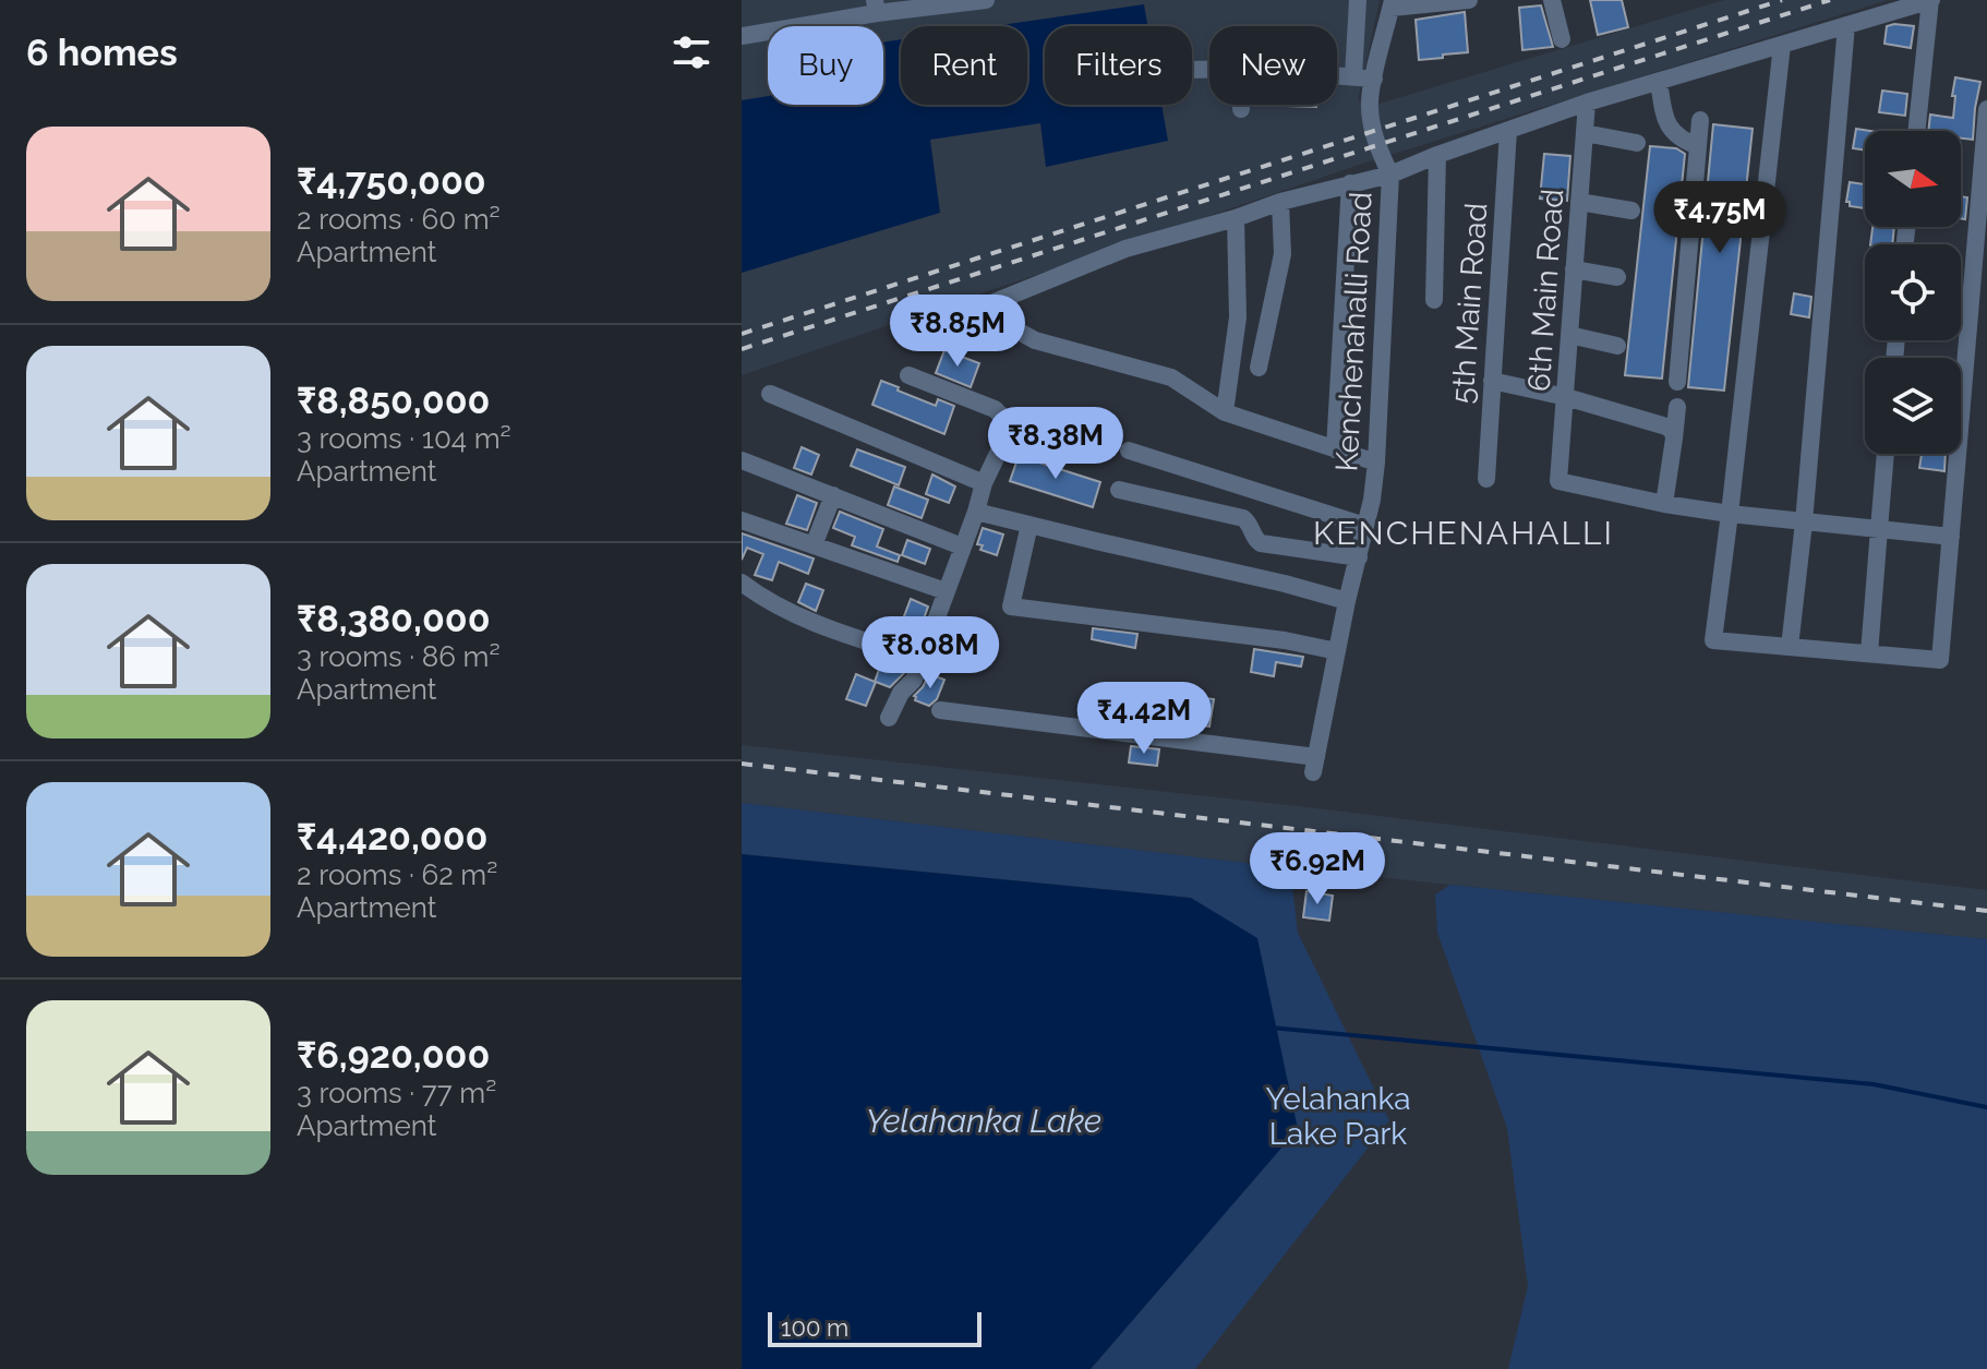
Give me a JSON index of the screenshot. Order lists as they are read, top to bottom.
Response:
{
  "streets": {
    "street": ["6th Main Road", "5th Main Road", "Kenchenahalli Road"]
  },
  "districts": ["KENCHENAHALLI"],
  "water": ["Yelahanka Lake"],
  "parks": ["Yelahanka Lake Park"],
  "scale_bar": "100 m",
  "north": "right",
  "page": {
    "heading": "6 homes",
    "chip": [
      "Buy",
      "Rent",
      "Filters",
      "New"
    ],
    "list": [
      {
        "name": "₹4,750,000",
        "note": "2 rooms · 60 m² · Apartment"
      },
      {
        "name": "₹8,850,000",
        "note": "3 rooms · 104 m² · Apartment"
      },
      {
        "name": "₹8,380,000",
        "note": "3 rooms · 86 m² · Apartment"
      },
      {
        "name": "₹4,420,000",
        "note": "2 rooms · 62 m² · Apartment"
      },
      {
        "name": "₹6,920,000",
        "note": "3 rooms · 77 m² · Apartment"
      }
    ],
    "price": [
      "₹4.75M",
      "₹8.85M",
      "₹8.38M",
      "₹8.08M",
      "₹4.42M",
      "₹6.92M"
    ],
    "scale": "100 m"
  }
}
